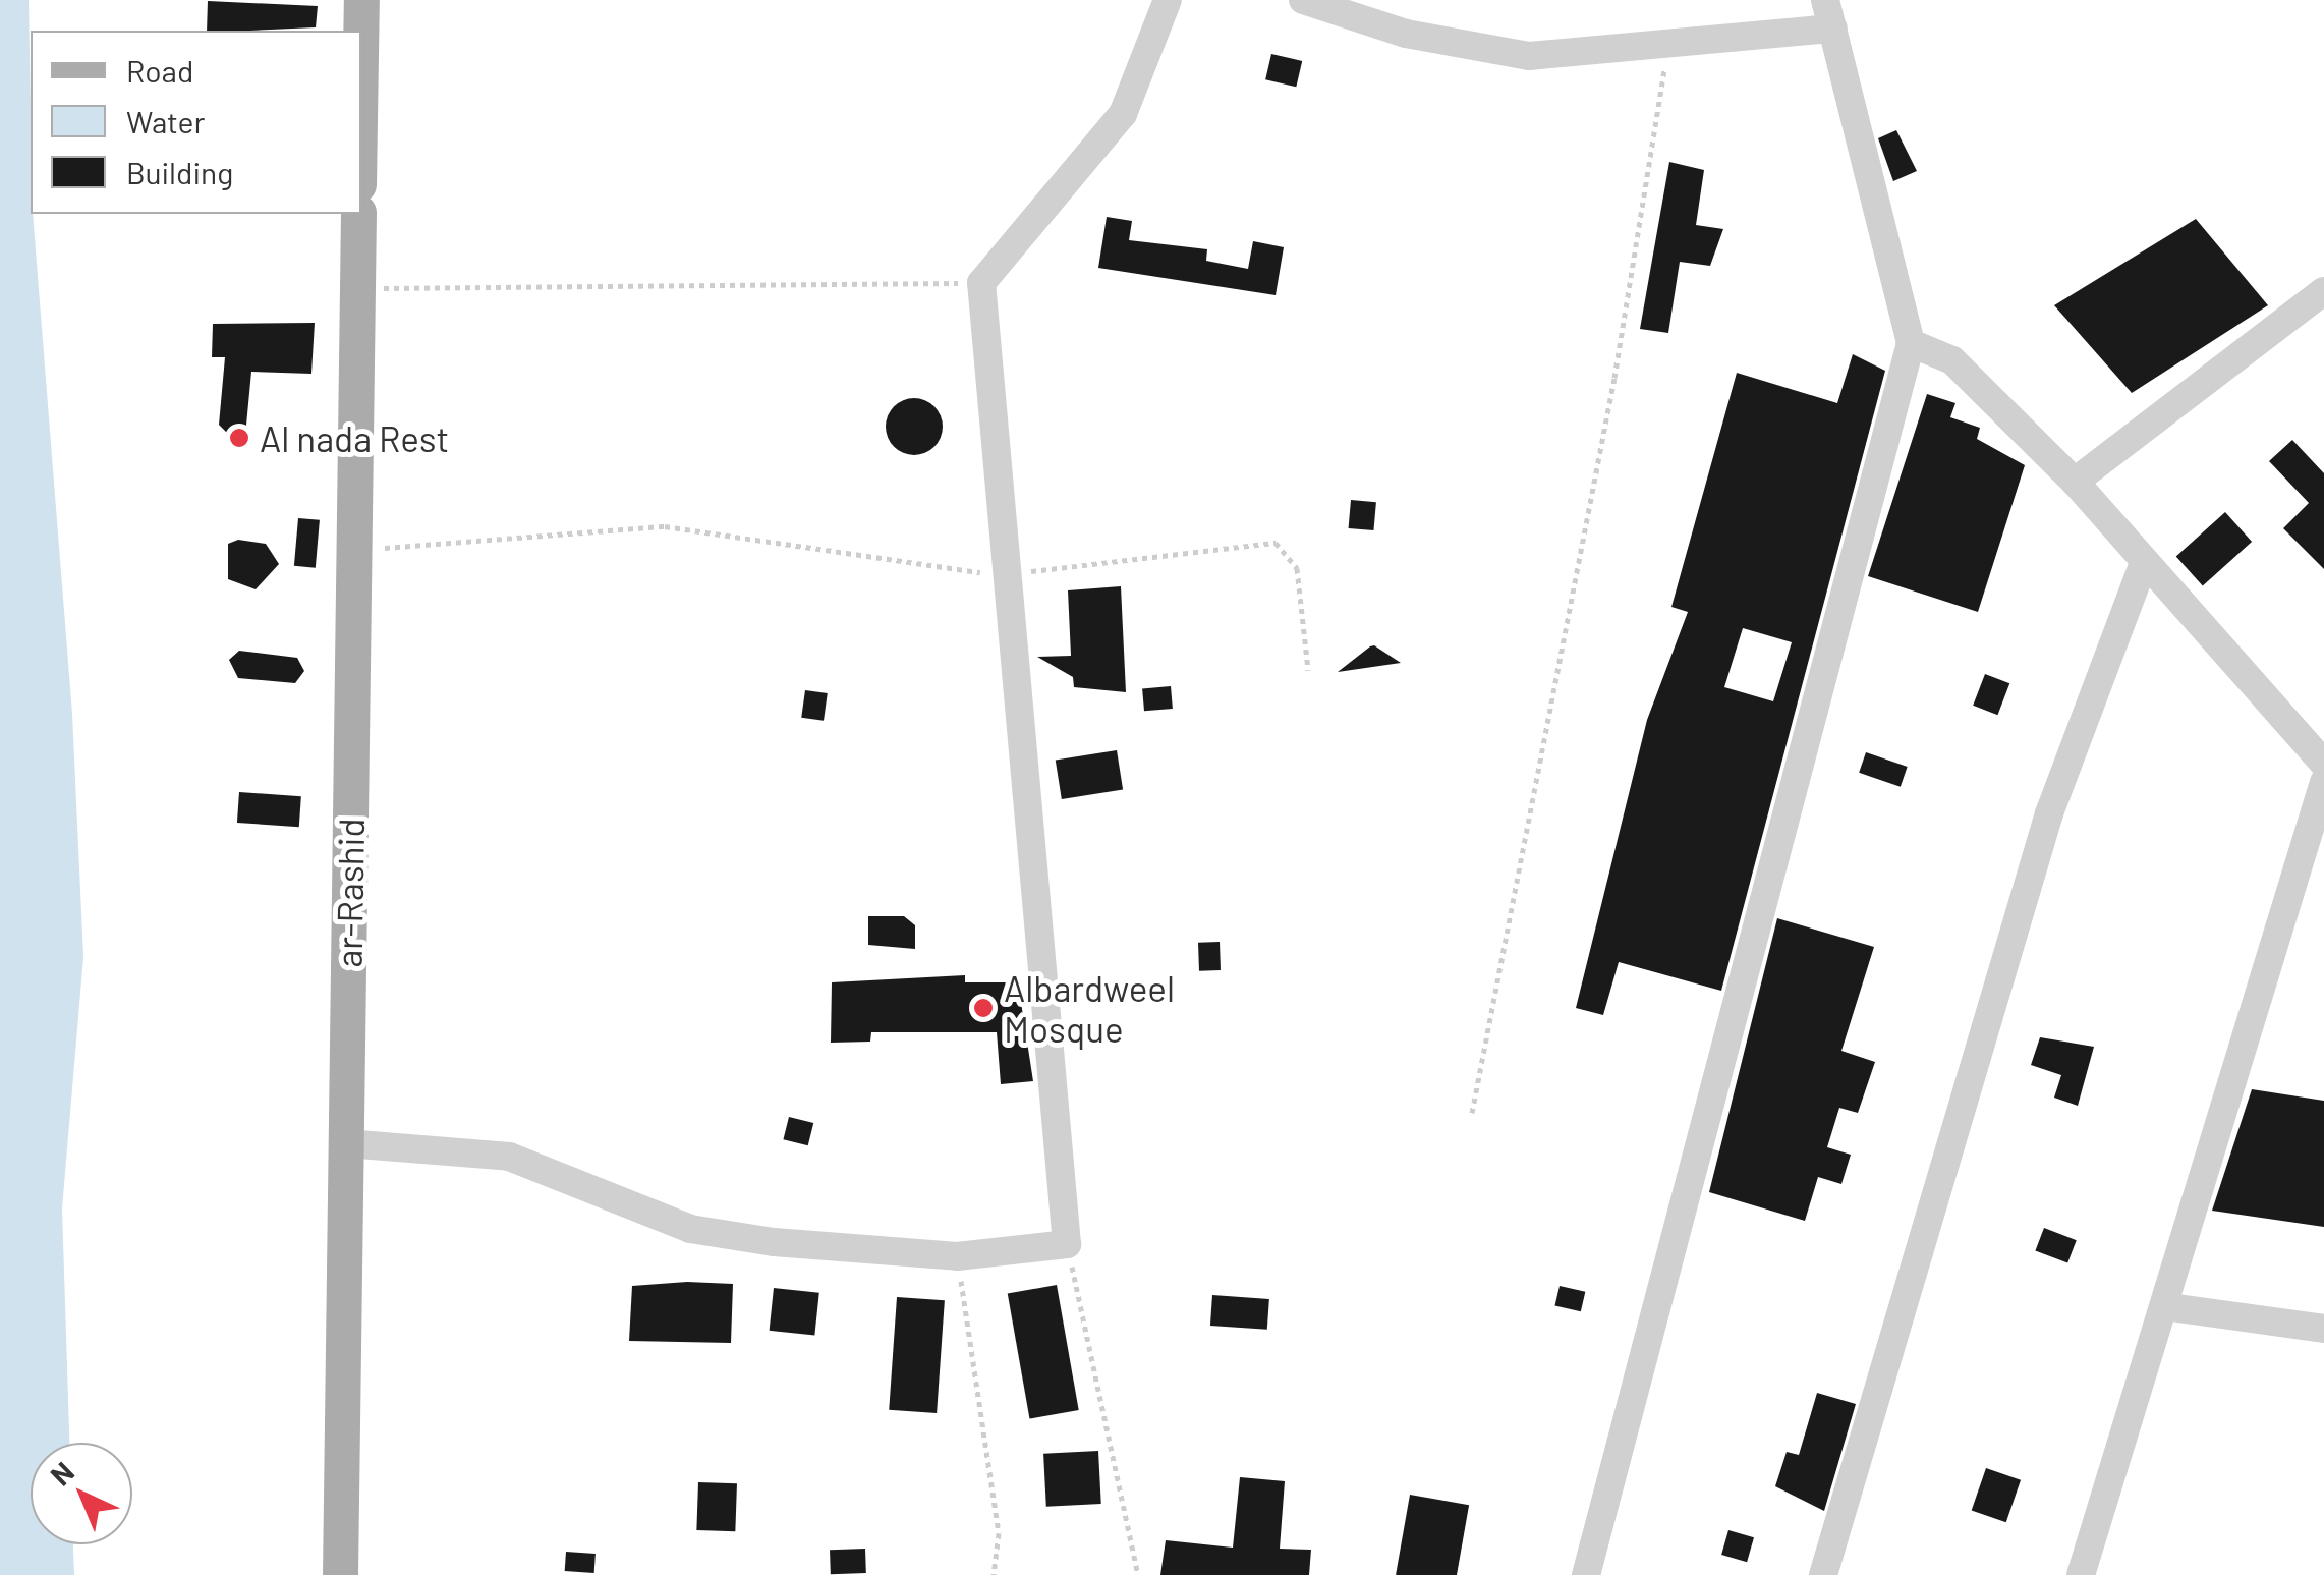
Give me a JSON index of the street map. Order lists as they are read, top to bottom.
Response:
{
  "streets": {
    "main road": ["ar-Rashid"]
  },
  "places": ["Al nada Rest", "Albardweel Mosque"],
  "legend": ["Road", "Water", "Building"],
  "north": "top left"
}
